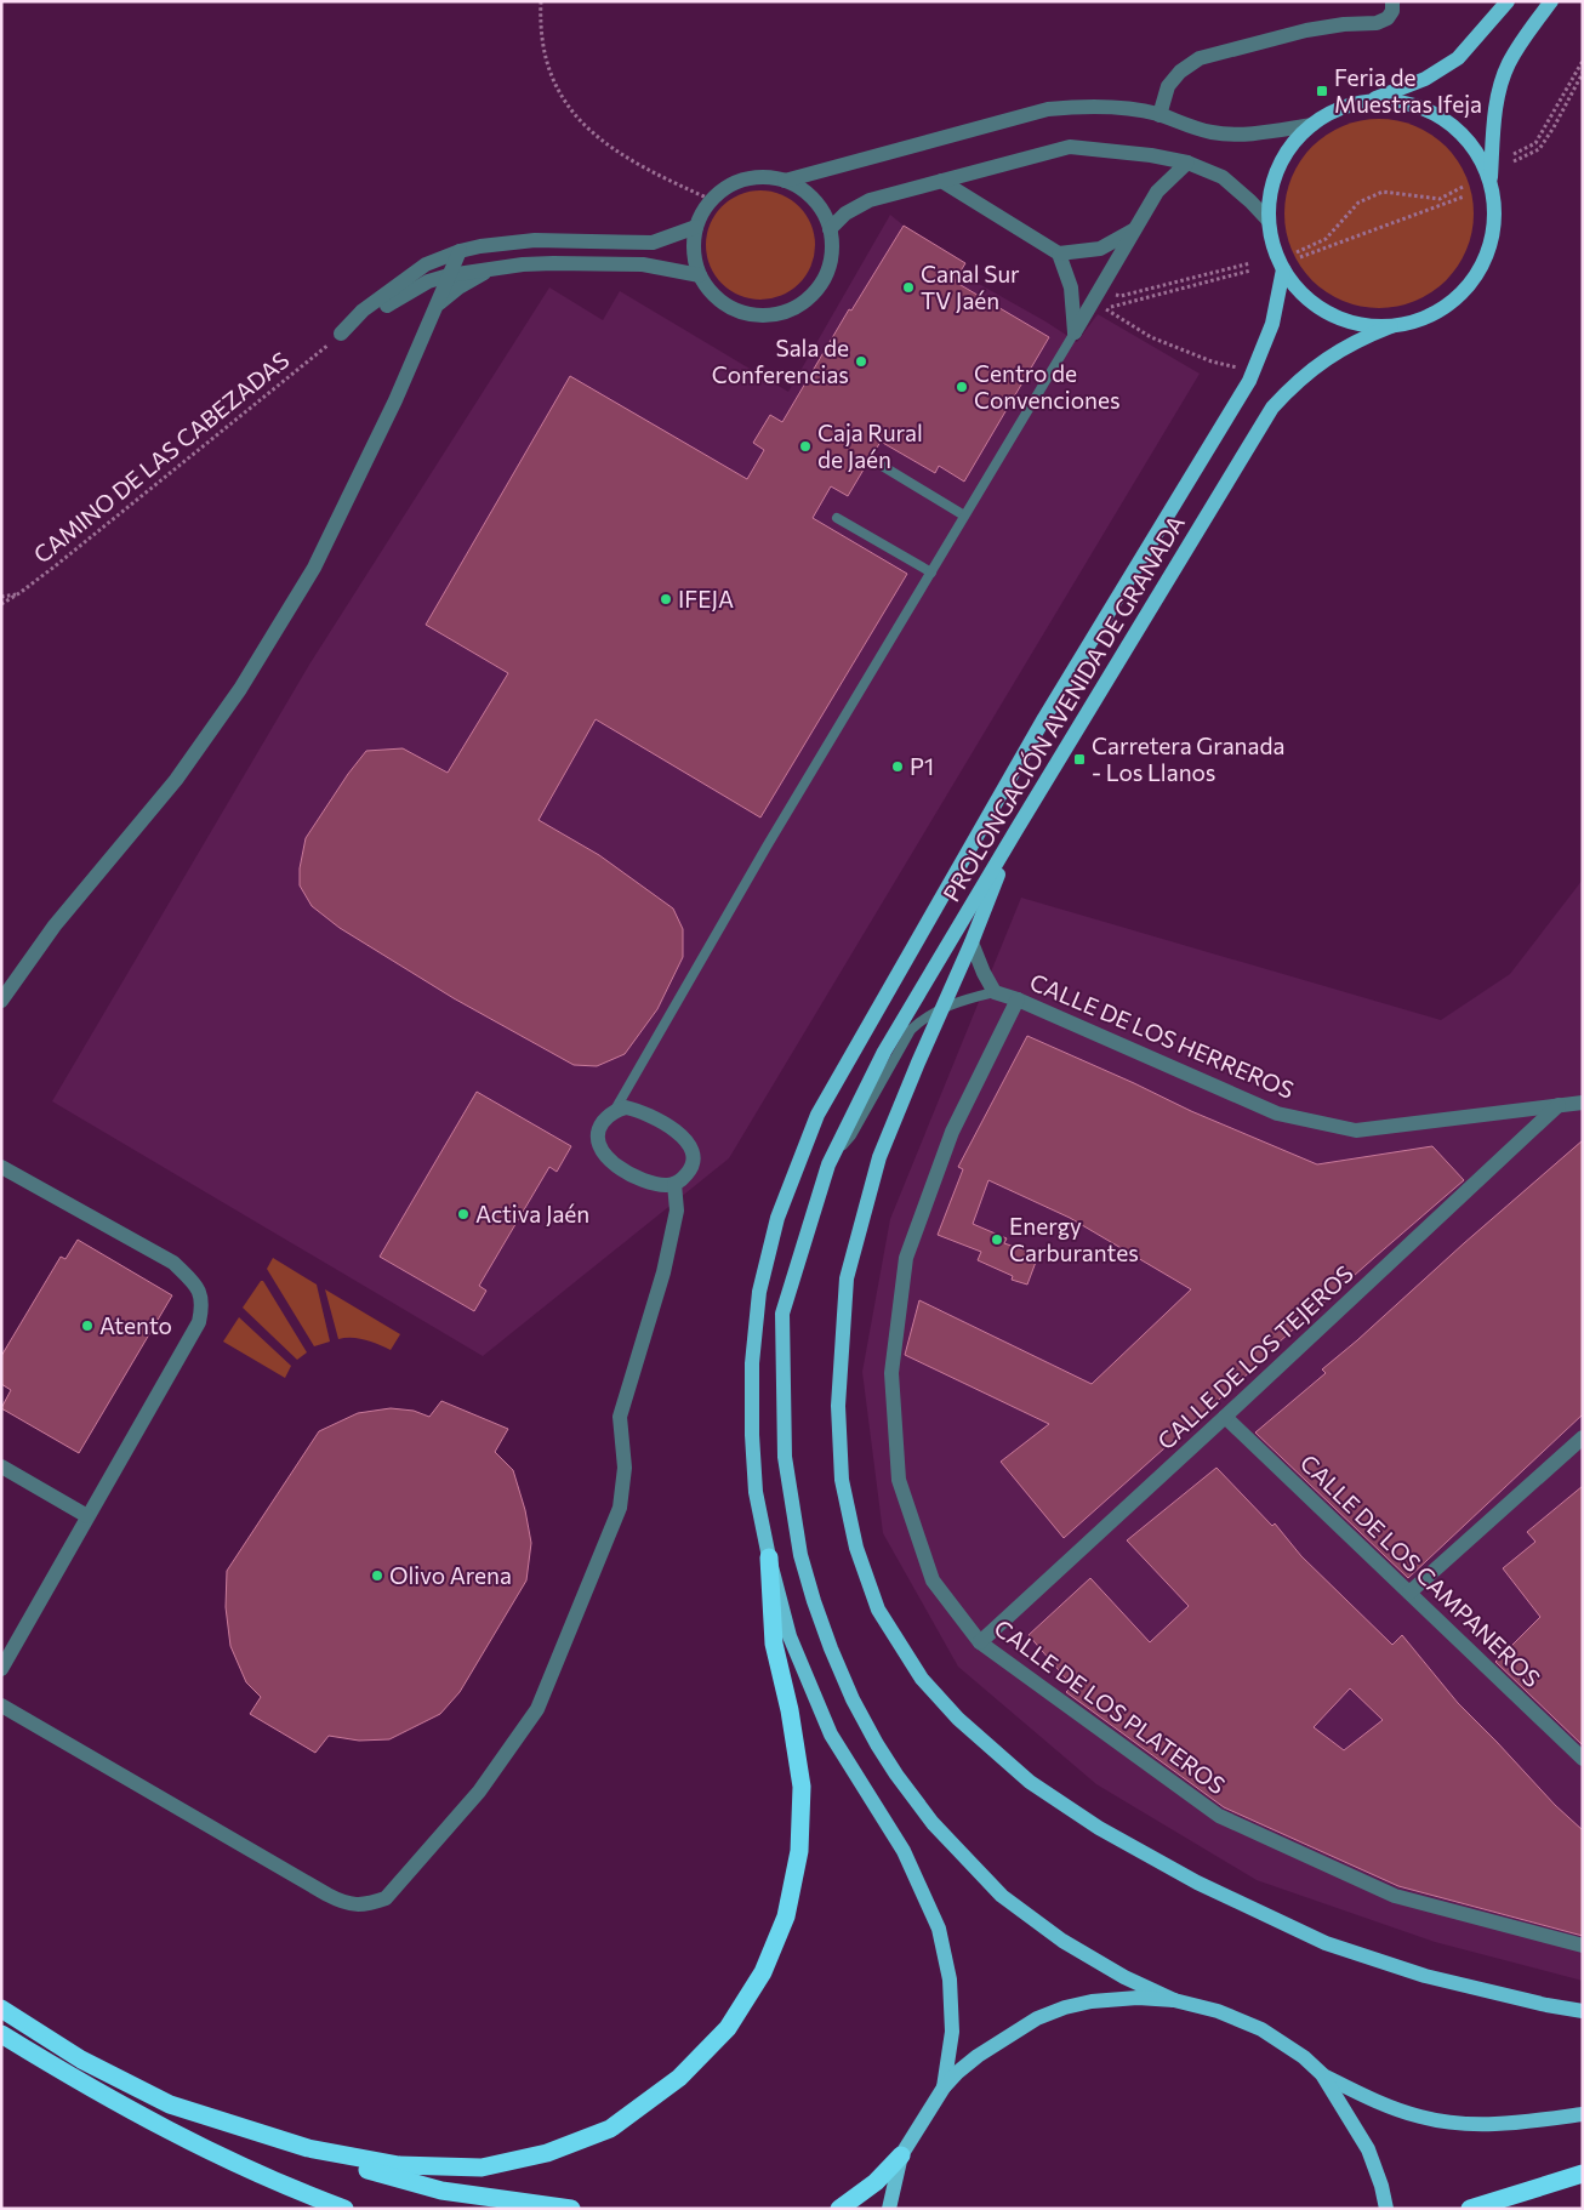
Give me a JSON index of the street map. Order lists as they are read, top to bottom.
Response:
{
  "streets": {
    "main road": ["PROLONGACIÓN AVENIDA DE GRANADA"],
    "street": [
      "CALLE DE LOS HERREROS",
      "CALLE DE LOS TEJEROS",
      "CALLE DE LOS CAMPANEROS",
      "CALLE DE LOS PLATEROS"
    ],
    "path": ["CAMINO DE LAS CABEZADAS"]
  },
  "crossings": [
    ["CALLE DE LOS HERREROS", "CALLE DE LOS TEJEROS"],
    ["CALLE DE LOS HERREROS", "CALLE DE LOS PLATEROS"],
    ["CALLE DE LOS TEJEROS", "CALLE DE LOS CAMPANEROS"],
    ["CALLE DE LOS TEJEROS", "CALLE DE LOS PLATEROS"]
  ],
  "places": {
    "transit": ["Feria de Muestras Ifeja", "Carretera Granada - Los Llanos"],
    "other": [
      "Canal Sur TV Jaén",
      "Sala de Conferencias",
      "Centro de Convenciones",
      "Caja Rural de Jaén",
      "IFEJA",
      "P1",
      "Activa Jaén",
      "Energy Carburantes",
      "Atento",
      "Olivo Arena"
    ]
  }
}
